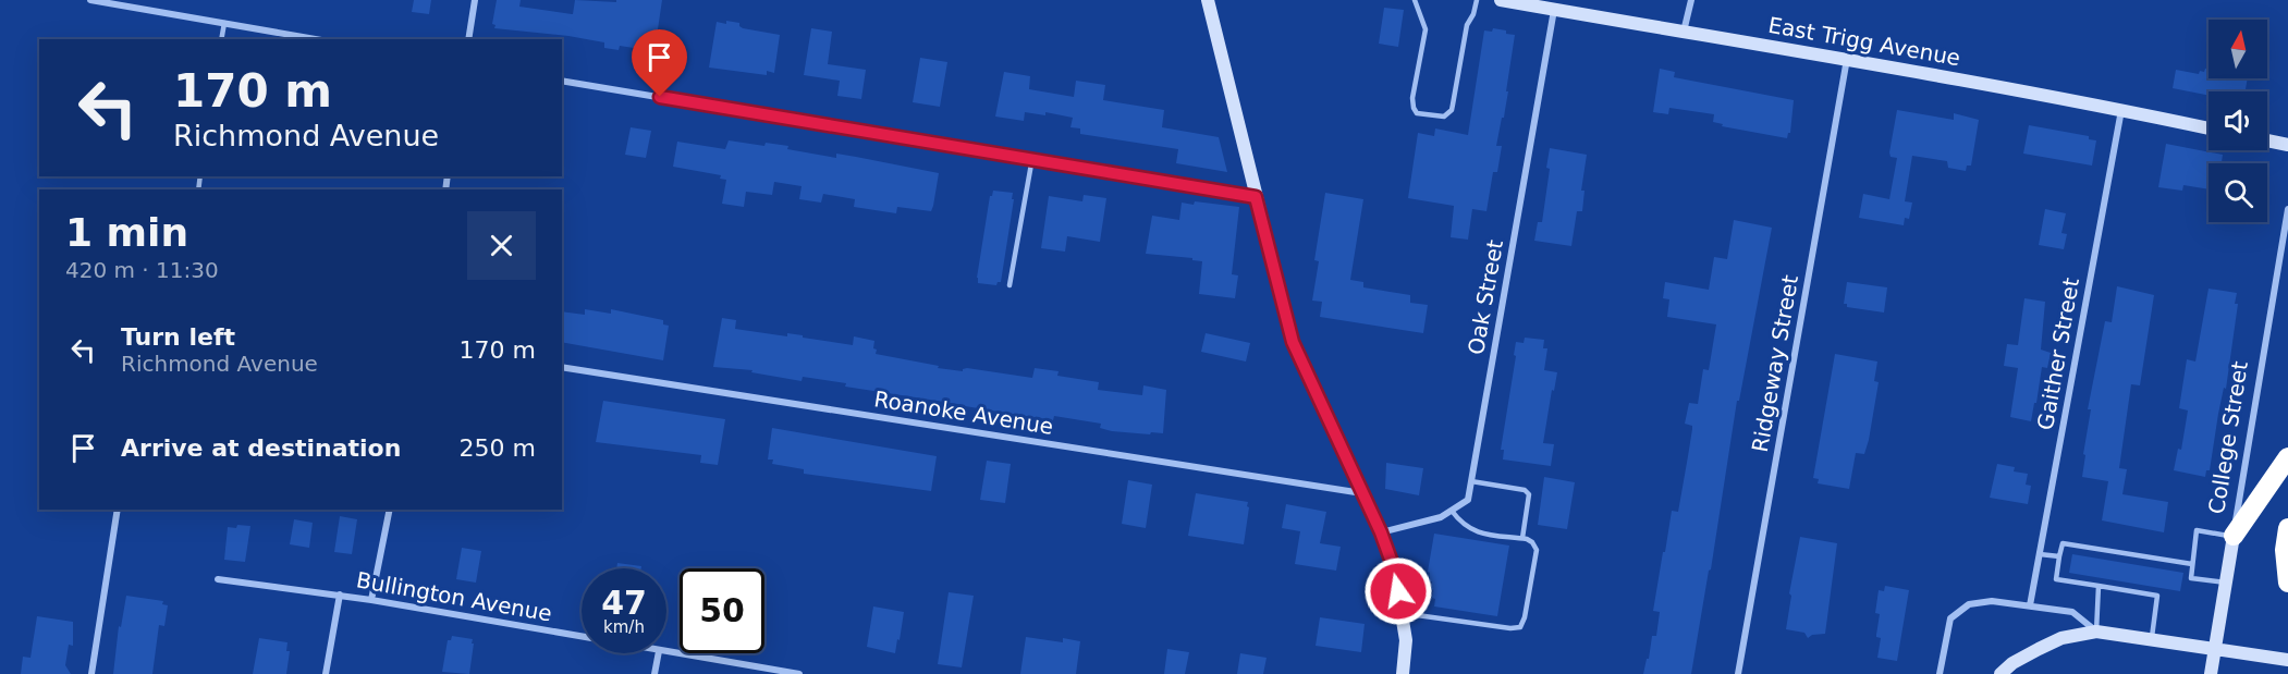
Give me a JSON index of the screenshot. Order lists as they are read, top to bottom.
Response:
{
  "streets": {
    "main road": ["East Trigg Avenue", "College Street"],
    "street": [
      "Oak Street",
      "Gaither Street",
      "Ridgeway Street",
      "Roanoke Avenue",
      "Bullington Avenue"
    ]
  },
  "crossings": [
    ["East Trigg Avenue", "Oak Street"],
    ["East Trigg Avenue", "Gaither Street"],
    ["East Trigg Avenue", "Ridgeway Street"]
  ],
  "north": "top",
  "page": {
    "turn": ["170 m", "Richmond Avenue"],
    "heading": ["1 min", "420 m · 11:30"],
    "list": [
      {
        "name": "Turn left",
        "note": "Richmond Avenue",
        "value": "170 m"
      },
      {
        "name": "Arrive at destination",
        "value": "250 m"
      }
    ],
    "speed": "47 km/h",
    "limit": "50"
  }
}
